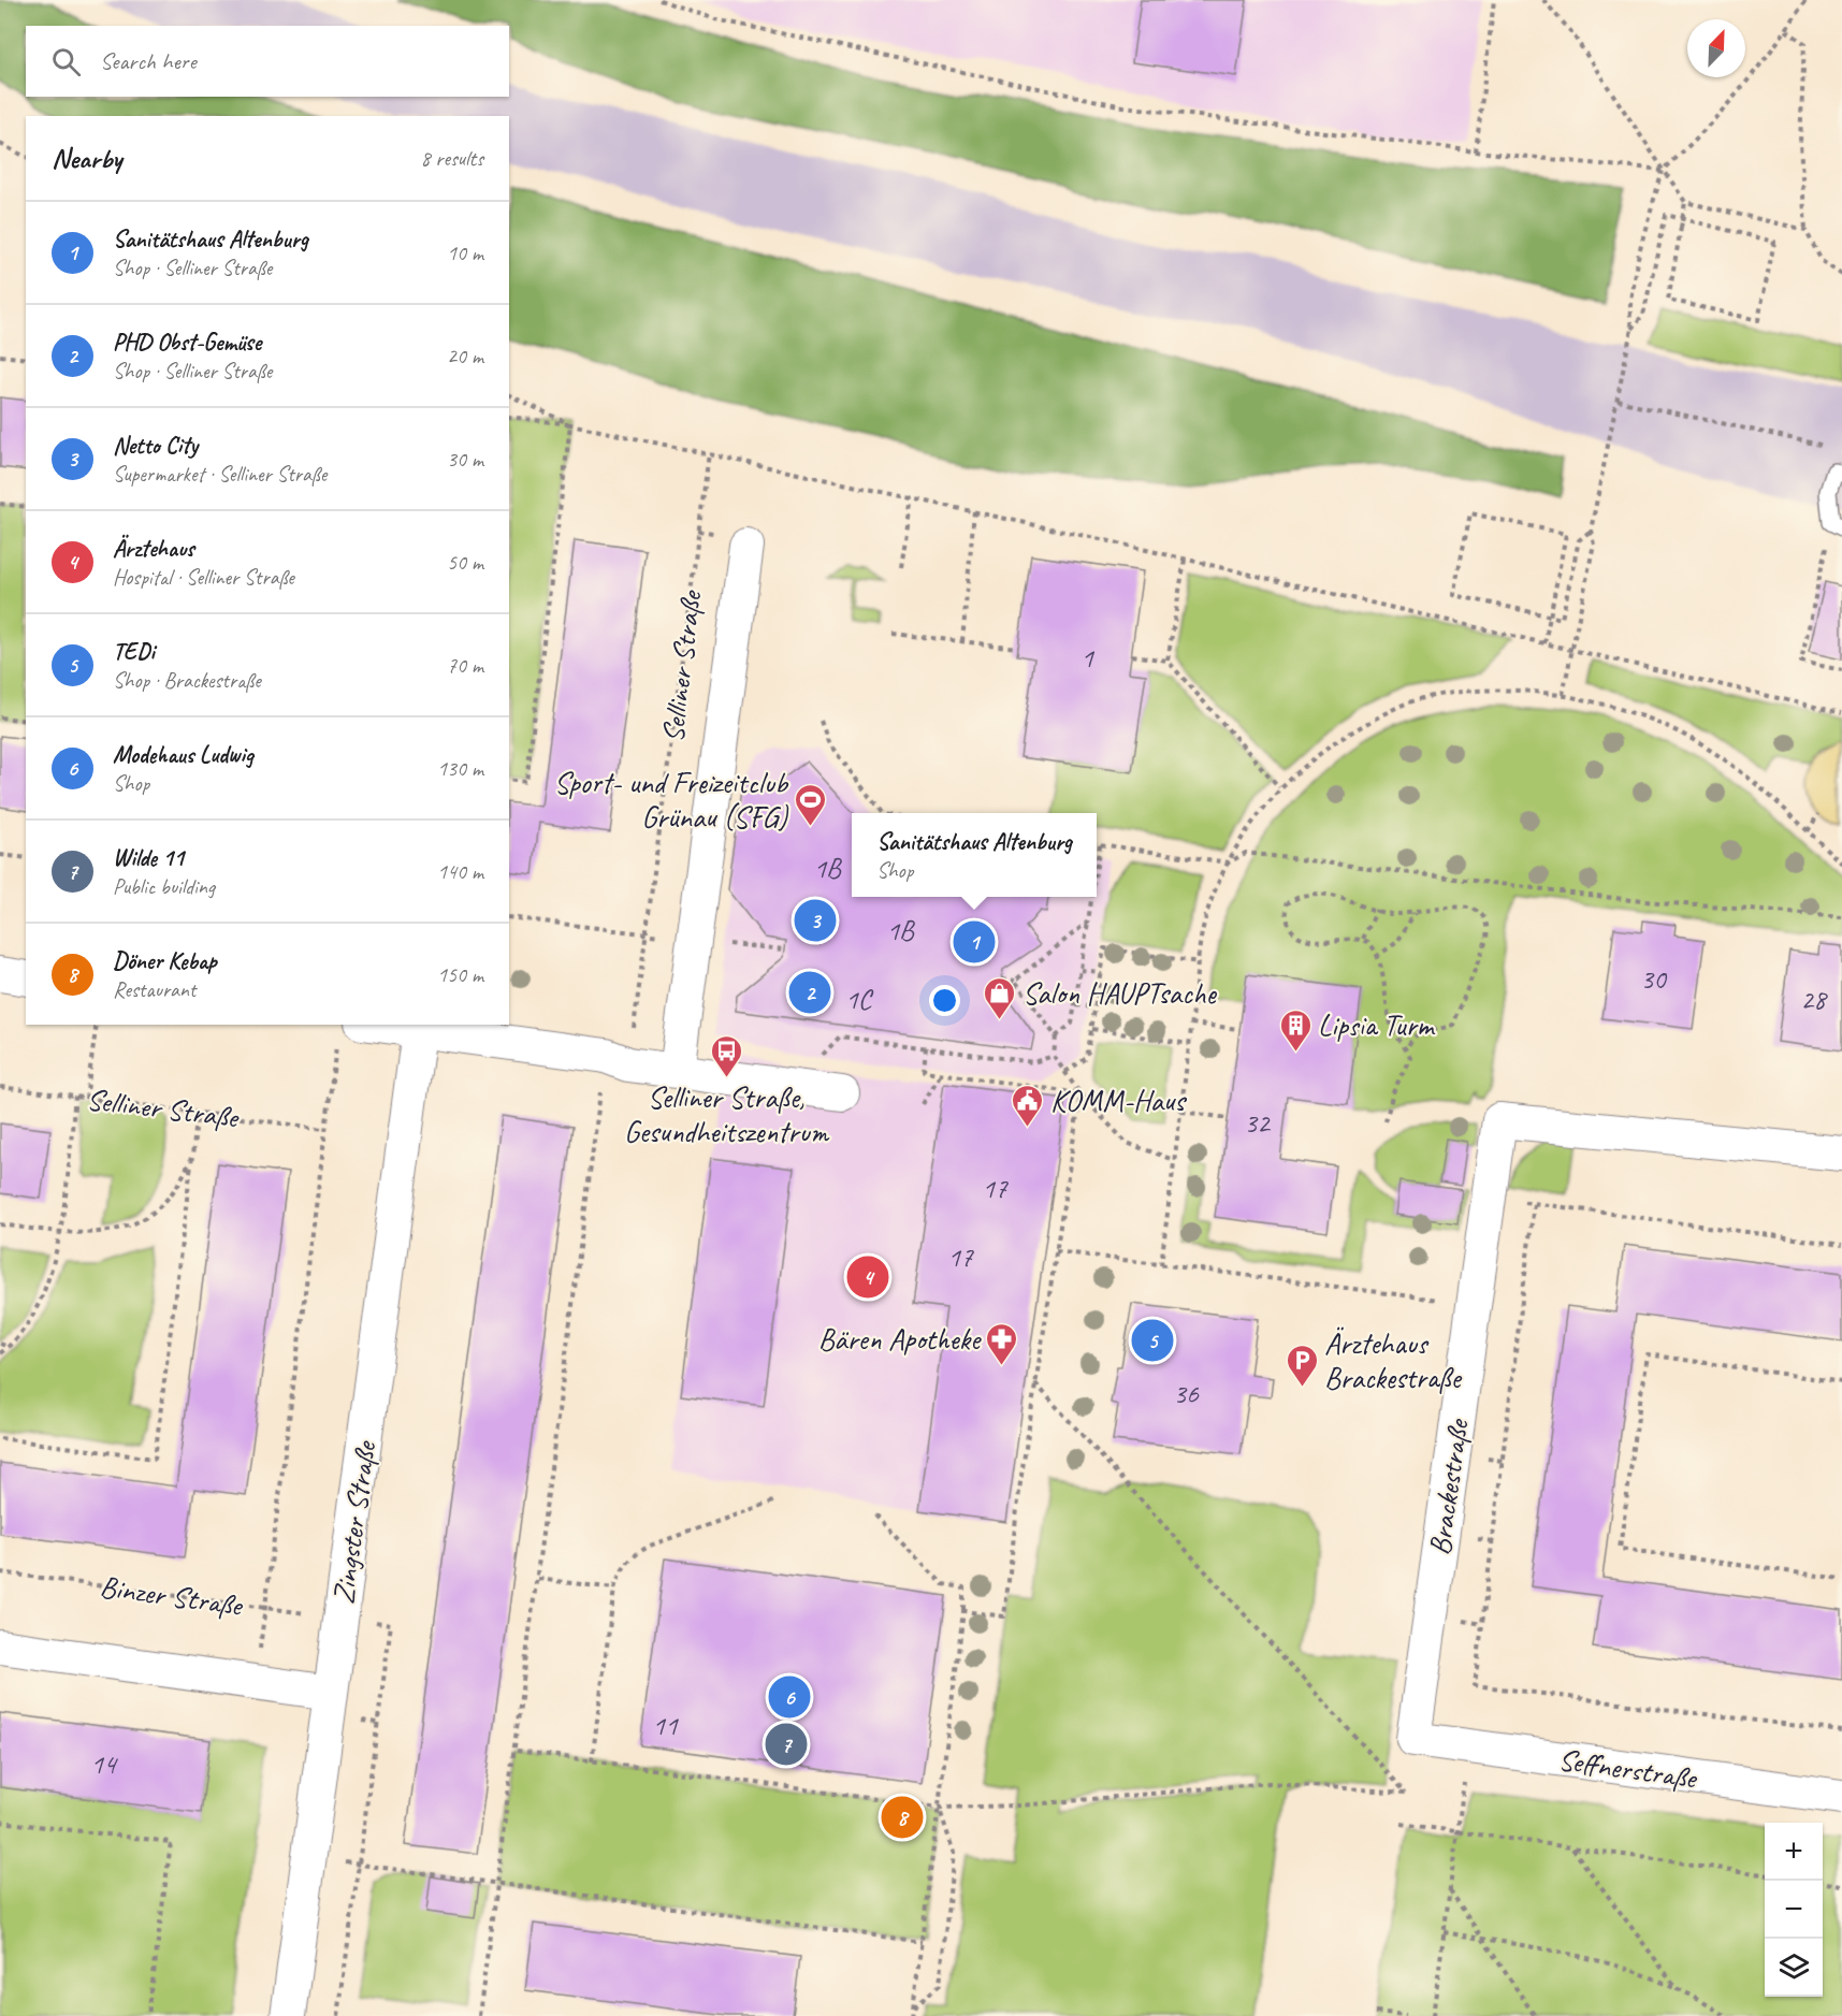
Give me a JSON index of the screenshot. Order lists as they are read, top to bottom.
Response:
{
  "streets": {
    "street": [
      "Selliner Straße",
      "Brackestraße",
      "Zingster Straße",
      "Seffnerstraße"
    ],
    "path": ["Binzer Straße"]
  },
  "crossings": [
    ["Brackestraße", "Seffnerstraße"],
    ["Zingster Straße", "Binzer Straße"]
  ],
  "places": {
    "sports": ["Sport- und Freizeitclub Grünau (SFG)"],
    "shop": ["Salon HAUPTsache"],
    "building": ["Lipsia Turm"],
    "bus stop": ["Selliner Straße, Gesundheitszentrum"],
    "public building": ["KOMM-Haus"],
    "pharmacy": ["Bären Apotheke"],
    "parking": ["Ärztehaus Brackestraße"]
  },
  "house_numbers": [
    "1",
    "1B",
    "1B",
    "30",
    "1C",
    "28",
    "32",
    "17",
    "17",
    "36",
    "11",
    "14"
  ],
  "north": "top right",
  "page": {
    "search": "Search here",
    "heading": ["Nearby", "8 results"],
    "list": [
      {
        "mark": "1",
        "name": "Sanitätshaus Altenburg",
        "note": "Shop · Selliner Straße",
        "value": "10 m"
      },
      {
        "mark": "2",
        "name": "PHD Obst-Gemüse",
        "note": "Shop · Selliner Straße",
        "value": "20 m"
      },
      {
        "mark": "3",
        "name": "Netto City",
        "note": "Supermarket · Selliner Straße",
        "value": "30 m"
      },
      {
        "mark": "4",
        "name": "Ärztehaus",
        "note": "Hospital · Selliner Straße",
        "value": "50 m"
      },
      {
        "mark": "5",
        "name": "TEDi",
        "note": "Shop · Brackestraße",
        "value": "70 m"
      },
      {
        "mark": "6",
        "name": "Modehaus Ludwig",
        "note": "Shop",
        "value": "130 m"
      },
      {
        "mark": "7",
        "name": "Wilde 11",
        "note": "Public building",
        "value": "140 m"
      },
      {
        "mark": "8",
        "name": "Döner Kebap",
        "note": "Restaurant",
        "value": "150 m"
      }
    ],
    "popup": ["Sanitätshaus Altenburg", "Shop"],
    "pins": [
      "3",
      "1",
      "2",
      "4",
      "5",
      "6",
      "7",
      "8"
    ],
    "map_buttons": ["+", "−"]
  }
}
